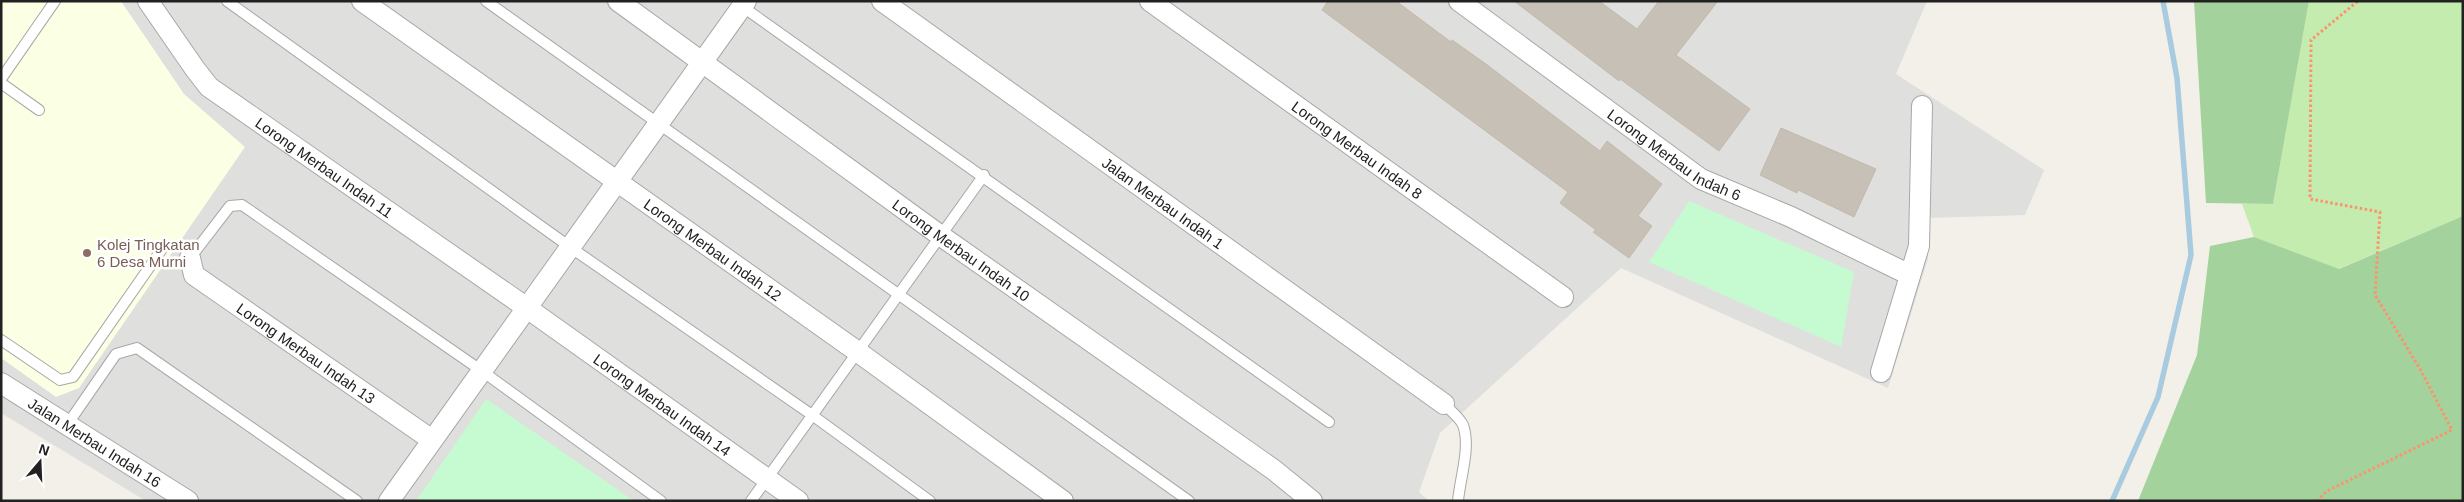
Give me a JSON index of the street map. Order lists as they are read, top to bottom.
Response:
{
  "streets": {
    "street": [
      "Lorong Merbau Indah 8",
      "Lorong Merbau Indah 6",
      "Lorong Merbau Indah 11",
      "Jalan Merbau Indah 1",
      "Lorong Merbau Indah 10",
      "Lorong Merbau Indah 12",
      "Lorong Merbau Indah 13",
      "Lorong Merbau Indah 14",
      "Jalan Merbau Indah 16"
    ]
  },
  "crossings": [
    ["Lorong Merbau Indah 11", "Lorong Merbau Indah 14"]
  ],
  "places": ["Kolej Tingkatan 6 Desa Murni"],
  "north": "top"
}
